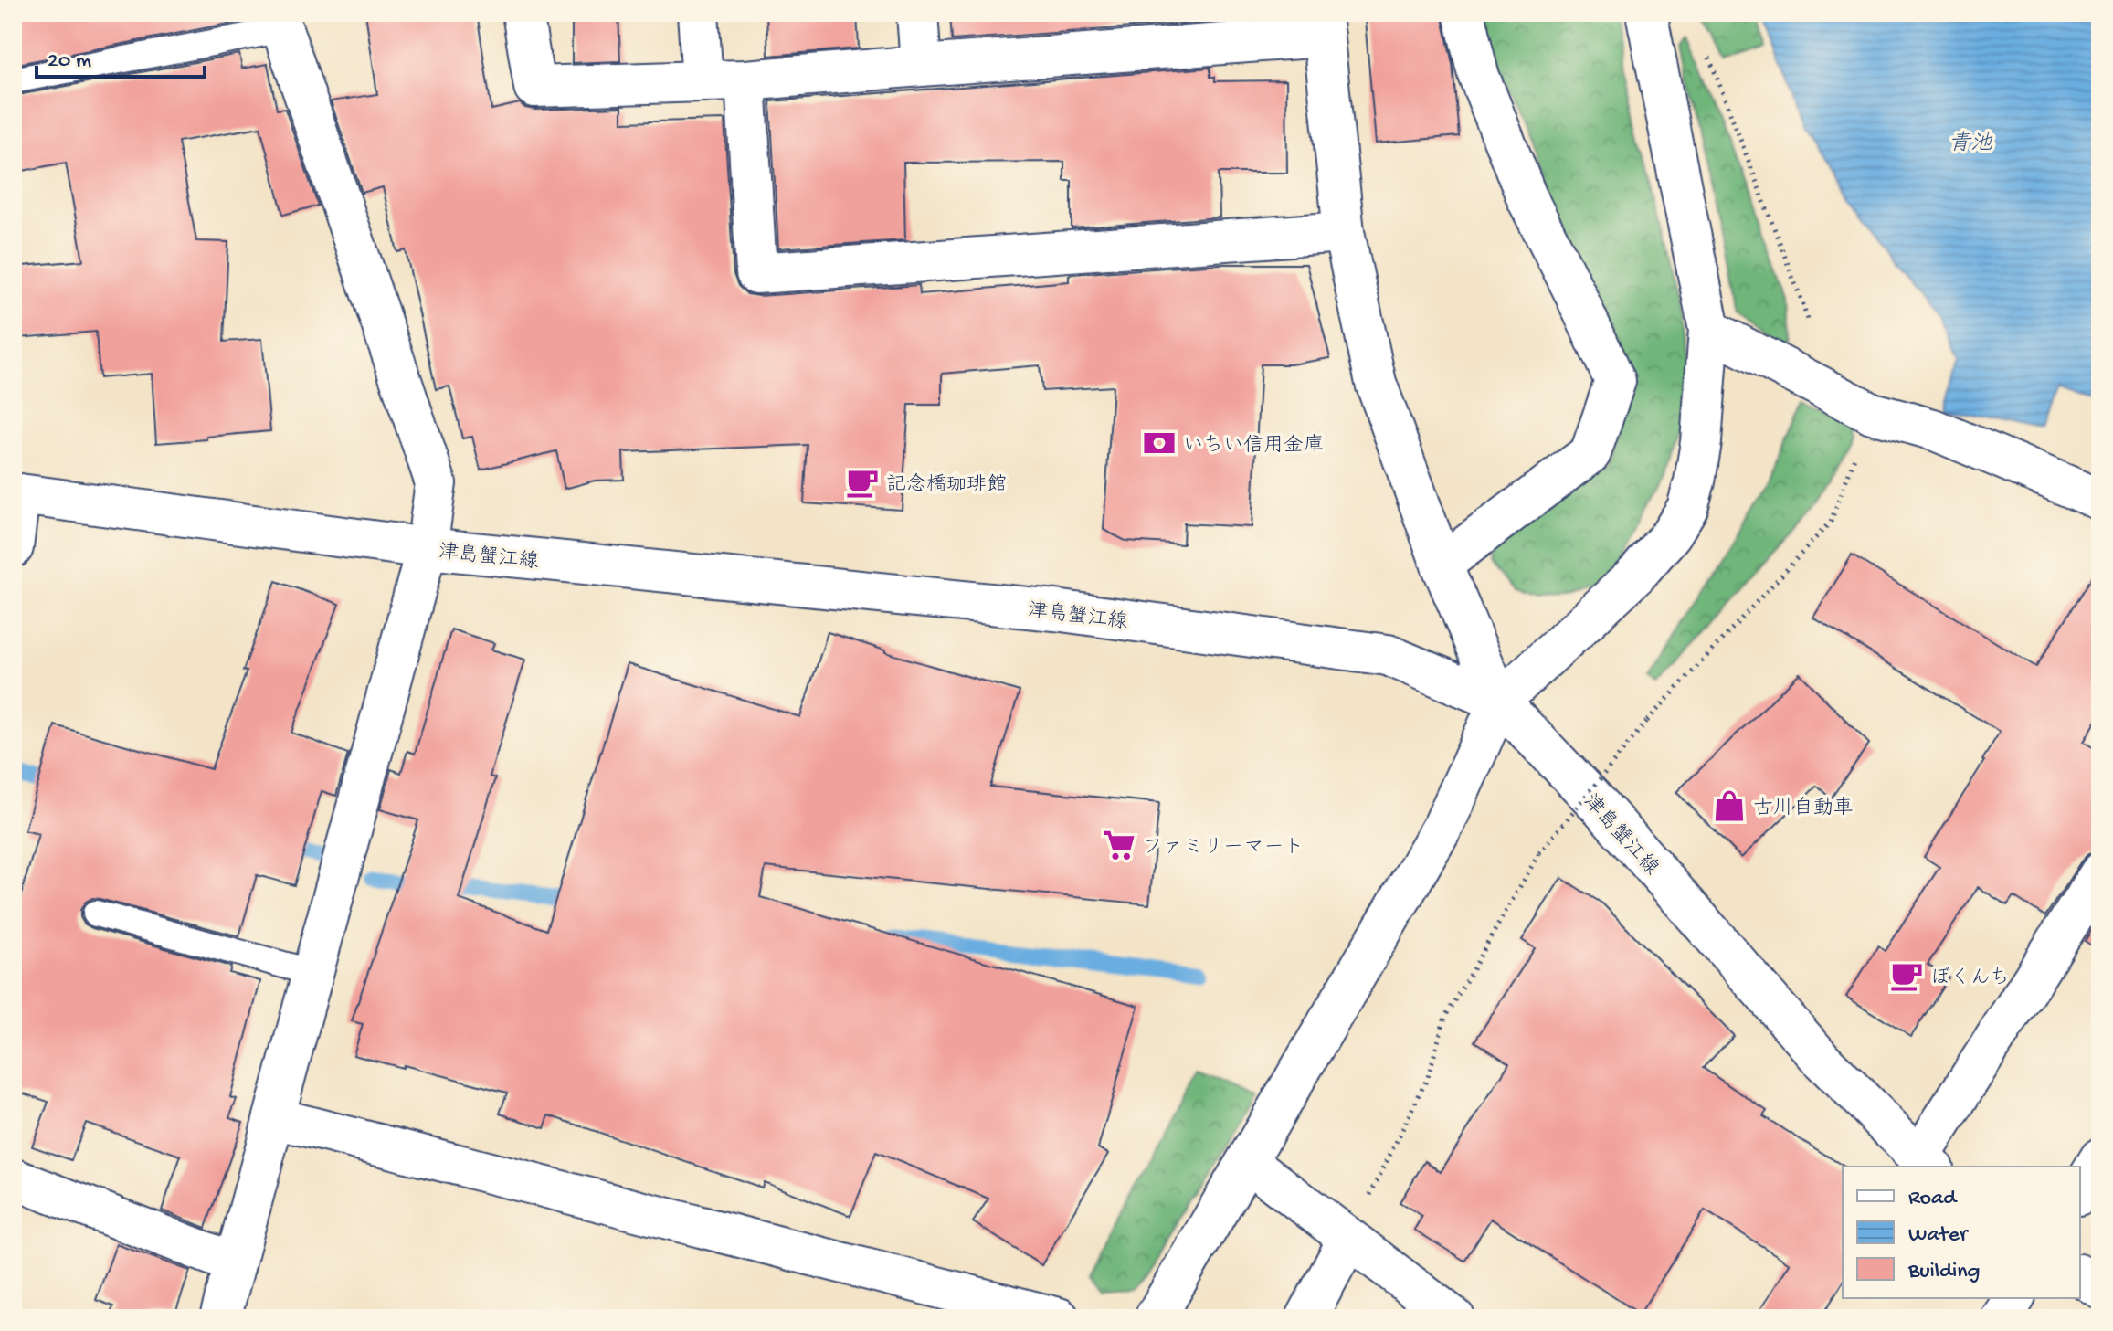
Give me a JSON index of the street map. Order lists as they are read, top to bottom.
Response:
{
  "streets": {
    "street": ["津島蟹江線"]
  },
  "water": ["青池"],
  "places": {
    "bank": ["いちい信用金庫"],
    "cafe": ["記念橋珈琲館", "ぼくんち"],
    "shop": ["古川自動車"],
    "supermarket": ["ファミリーマート"]
  },
  "legend": ["Road", "Water", "Building"],
  "scale_bar": "20 m"
}
